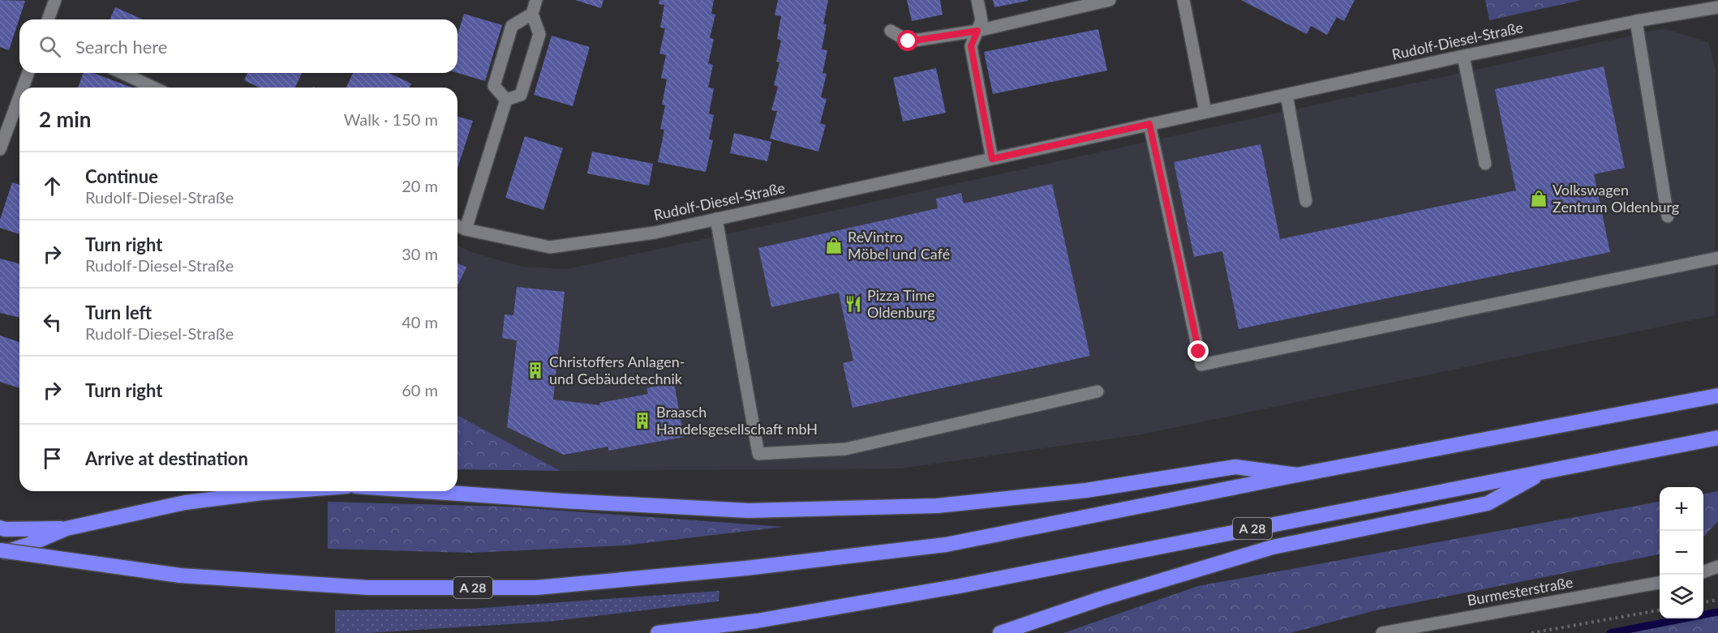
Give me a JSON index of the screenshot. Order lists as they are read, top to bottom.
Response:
{
  "streets": {
    "highway": ["A 28"],
    "street": ["Rudolf-Diesel-Straße", "Burmesterstraße"]
  },
  "places": {
    "shop": ["Volkswagen Zentrum Oldenburg", "ReVintro Möbel und Café"],
    "restaurant": ["Pizza Time Oldenburg"],
    "building": ["Christoffers Anlagen- und Gebäudetechnik", "Braasch Handelsgesellschaft mbH"]
  },
  "page": {
    "search": "Search here",
    "heading": ["2 min", "Walk · 150 m"],
    "list": [
      ["Continue", "Rudolf-Diesel-Straße", "20 m"],
      ["Turn right", "Rudolf-Diesel-Straße", "30 m"],
      ["Turn left", "Rudolf-Diesel-Straße", "40 m"],
      ["Turn right", "60 m"],
      "Arrive at destination"
    ],
    "map_buttons": ["+", "−"]
  }
}
